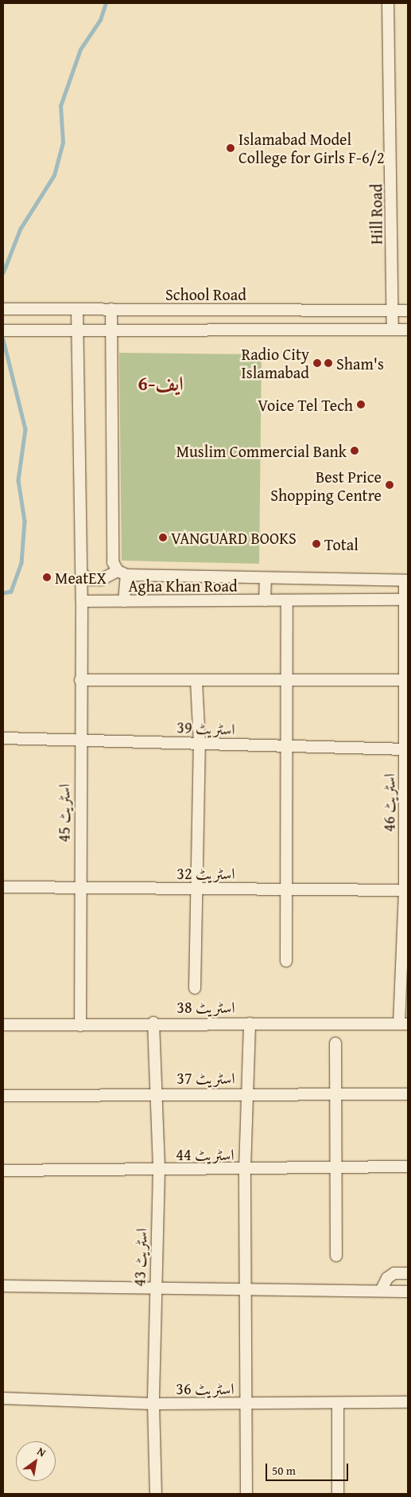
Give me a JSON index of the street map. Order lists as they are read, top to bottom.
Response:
{
  "streets": {
    "street": [
      "Hill Road",
      "School Road",
      "Agha Khan Road",
      "اسٹریٹ 39",
      "اسٹریٹ 46",
      "اسٹریٹ 45",
      "اسٹریٹ 32",
      "اسٹریٹ 38",
      "اسٹریٹ 37",
      "اسٹریٹ 44",
      "اسٹریٹ 43",
      "اسٹریٹ 36"
    ]
  },
  "crossings": [
    ["Hill Road", "School Road"],
    ["School Road", "Agha Khan Road"],
    ["Agha Khan Road", "اسٹریٹ 46"],
    ["Agha Khan Road", "اسٹریٹ 45"],
    ["اسٹریٹ 39", "اسٹریٹ 46"],
    ["اسٹریٹ 39", "اسٹریٹ 45"],
    ["اسٹریٹ 46", "اسٹریٹ 32"],
    ["اسٹریٹ 46", "اسٹریٹ 38"],
    ["اسٹریٹ 45", "اسٹریٹ 32"],
    ["اسٹریٹ 45", "اسٹریٹ 38"],
    ["اسٹریٹ 38", "اسٹریٹ 43"],
    ["اسٹریٹ 37", "اسٹریٹ 43"],
    ["اسٹریٹ 44", "اسٹریٹ 43"],
    ["اسٹریٹ 43", "اسٹریٹ 36"]
  ],
  "districts": ["ایف-6"],
  "places": [
    "Islamabad Model College for Girls F-6/2",
    "Radio City Islamabad",
    "Sham's",
    "Voice Tel Tech",
    "Muslim Commercial Bank",
    "Best Price Shopping Centre",
    "VANGUARD BOOKS",
    "Total",
    "MeatEX"
  ],
  "scale_bar": "50 m",
  "north": "top right"
}
